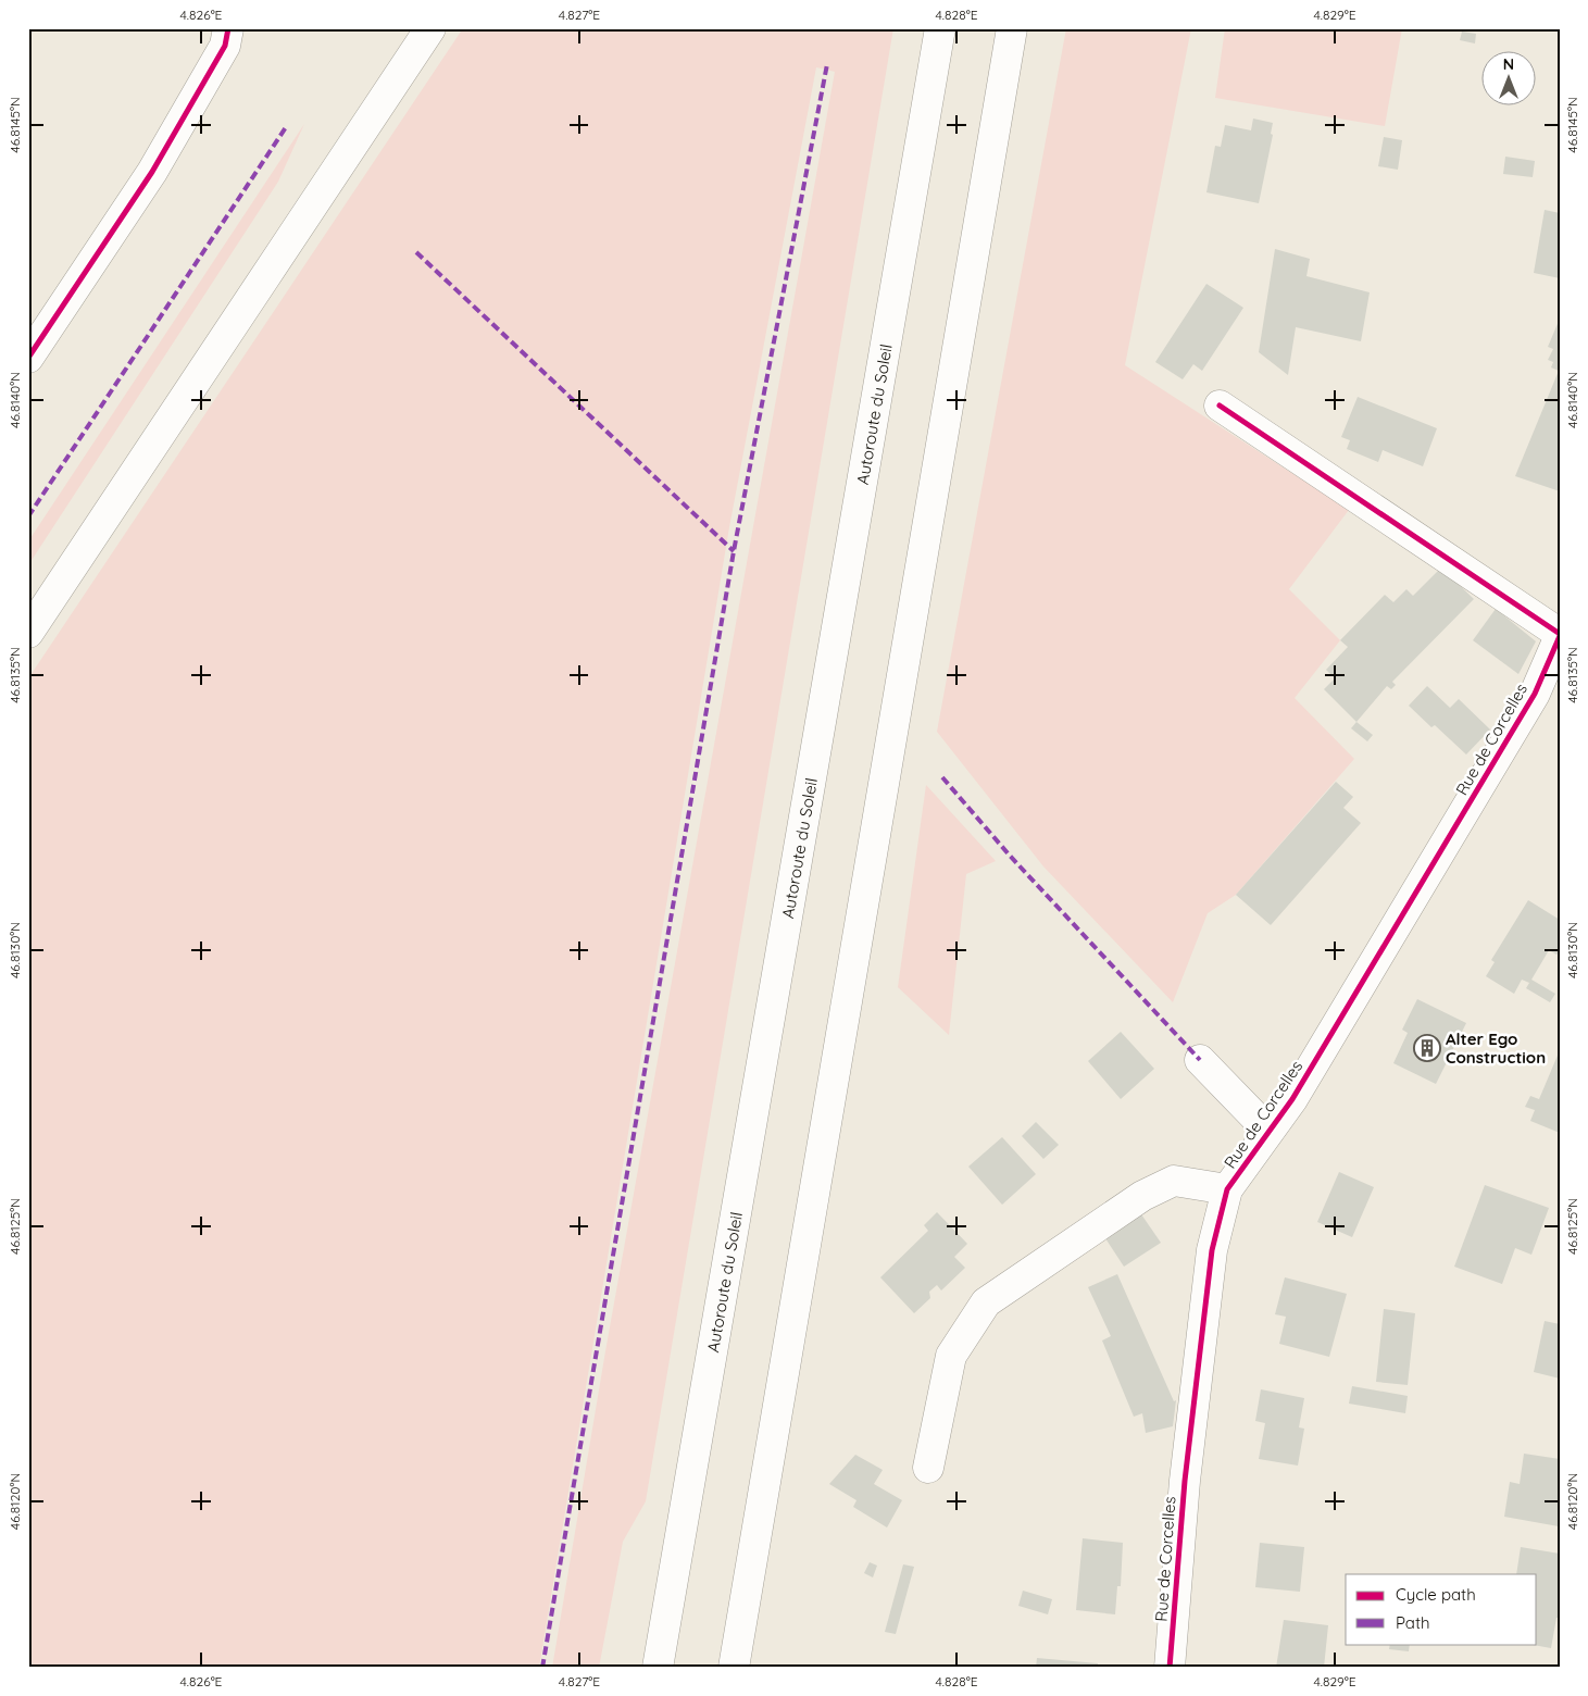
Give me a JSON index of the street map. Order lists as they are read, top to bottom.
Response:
{
  "streets": {
    "main road": ["Autoroute du Soleil", "Rue de Corcelles"]
  },
  "places": {
    "building": ["Alter Ego Construction"]
  },
  "legend": ["Cycle path", "Path"],
  "north": "top",
  "coordinates": [
    "4.826°E",
    "4.827°E",
    "4.828°E",
    "4.829°E",
    "46.8145°N",
    "46.8140°N",
    "46.8135°N",
    "46.8130°N",
    "46.8125°N",
    "46.8120°N"
  ]
}
